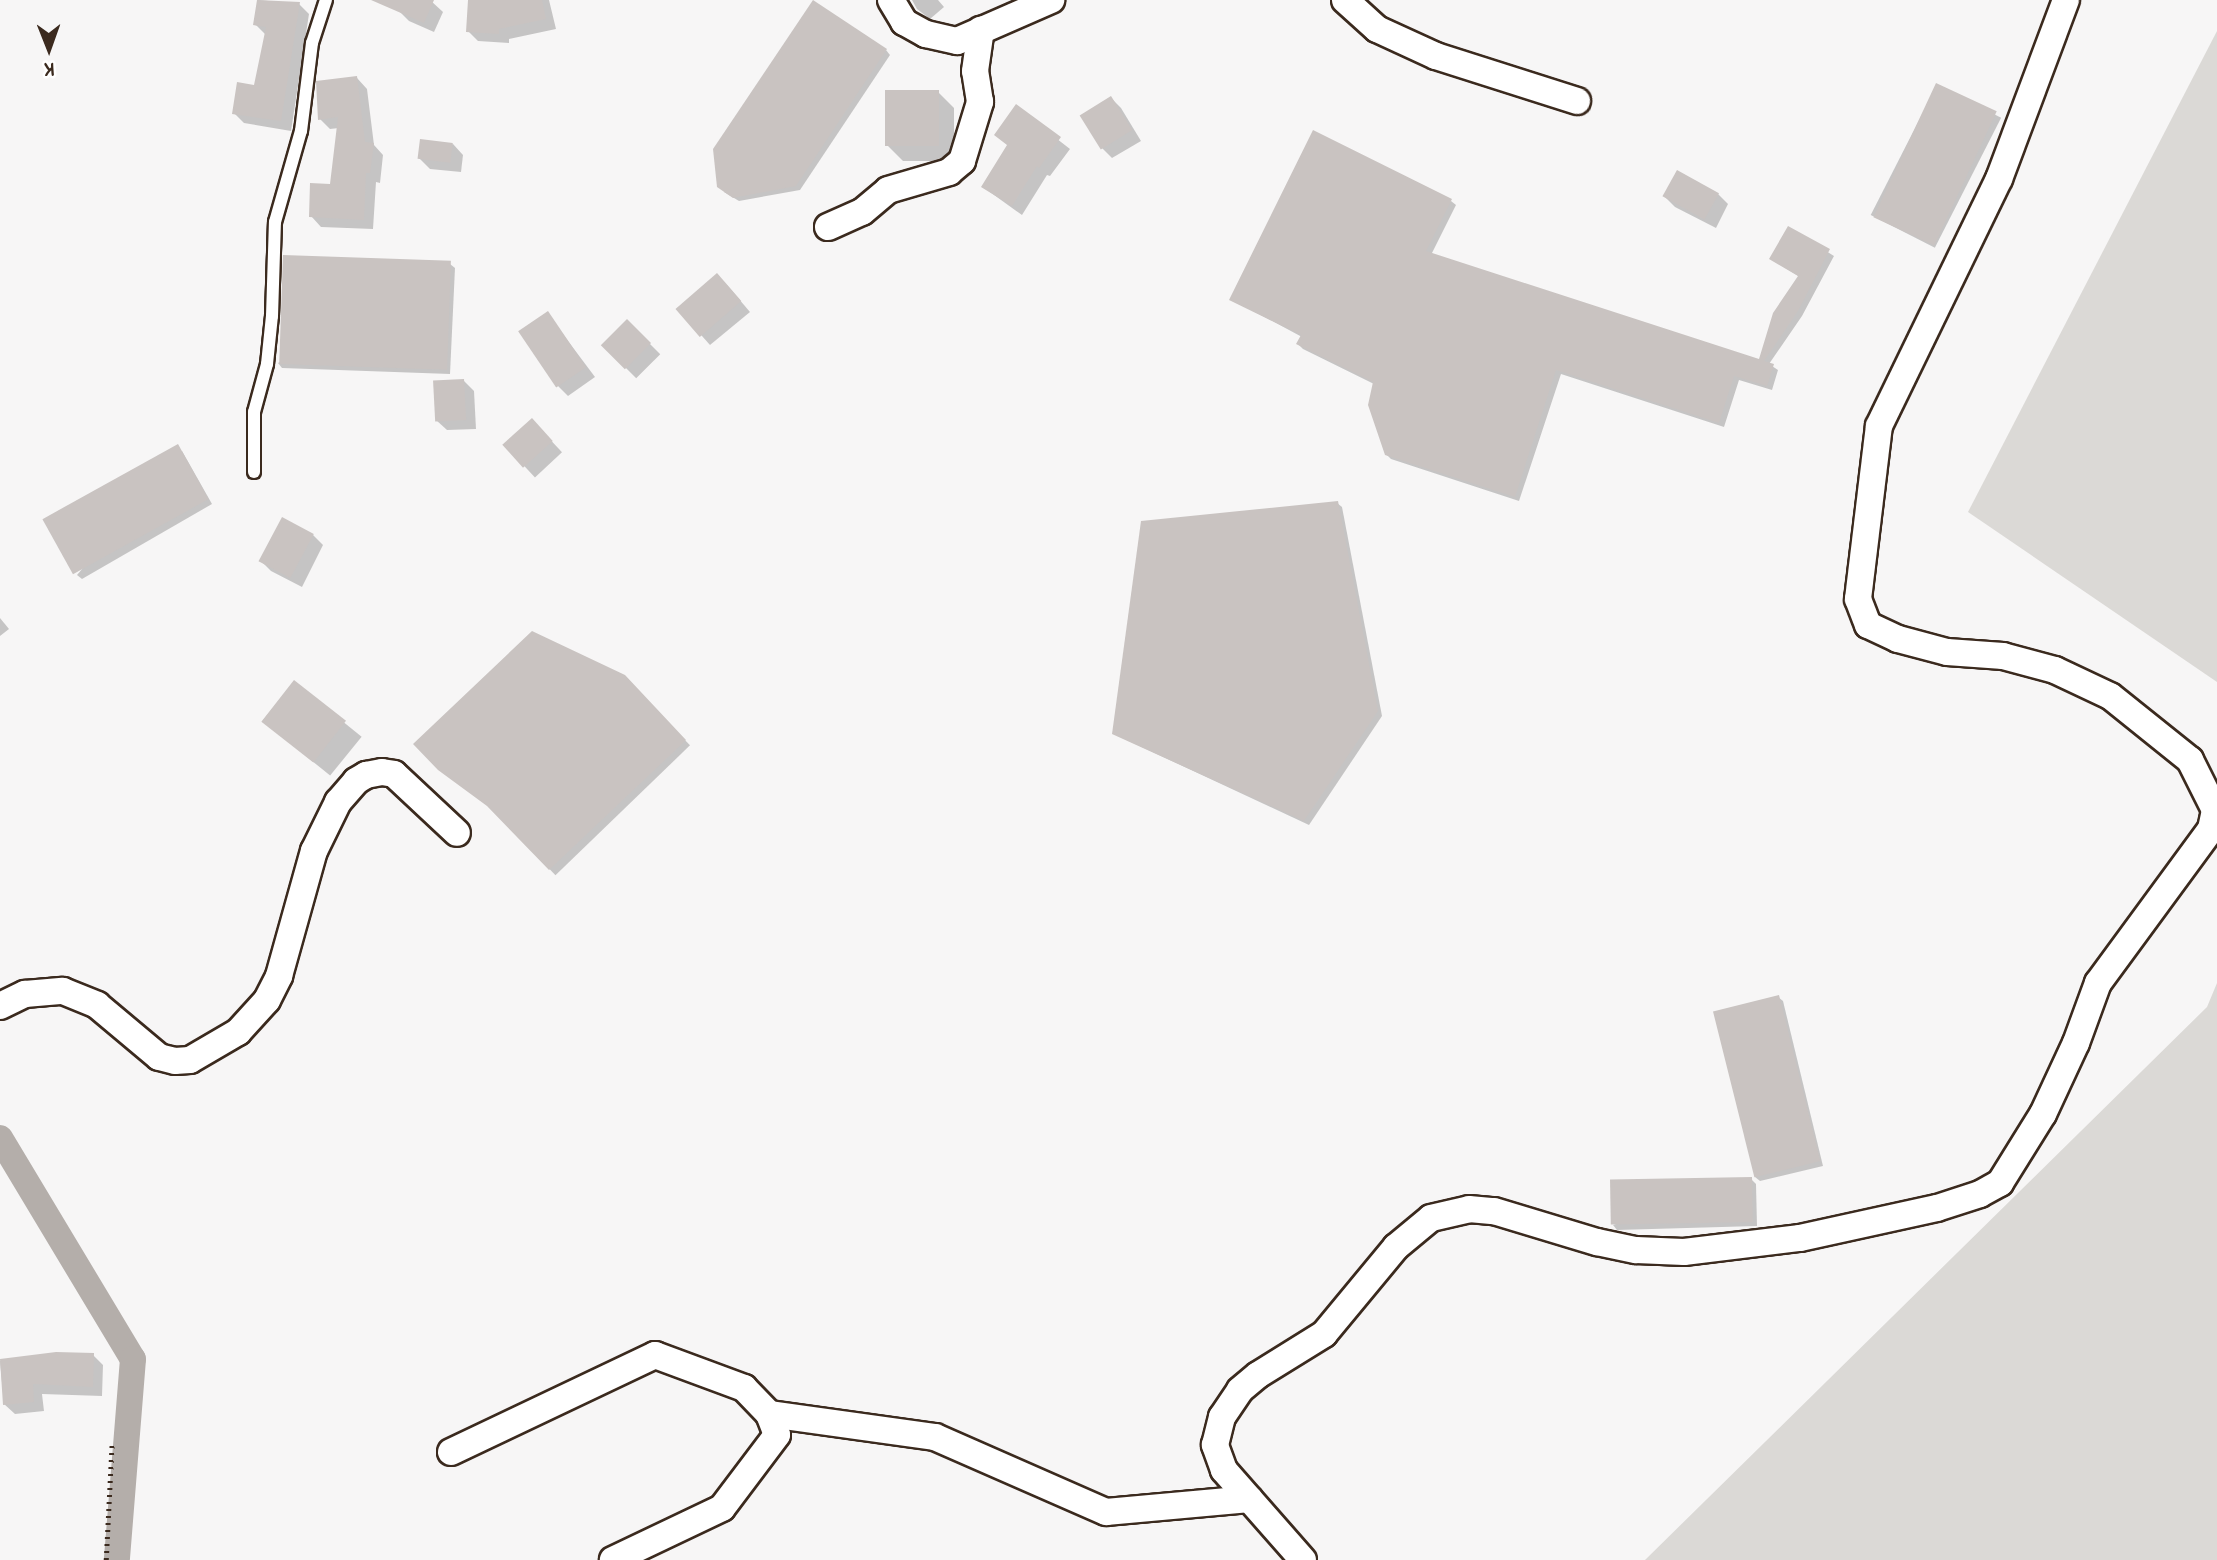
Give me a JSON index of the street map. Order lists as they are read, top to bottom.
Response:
{
  "north": "bottom"
}
